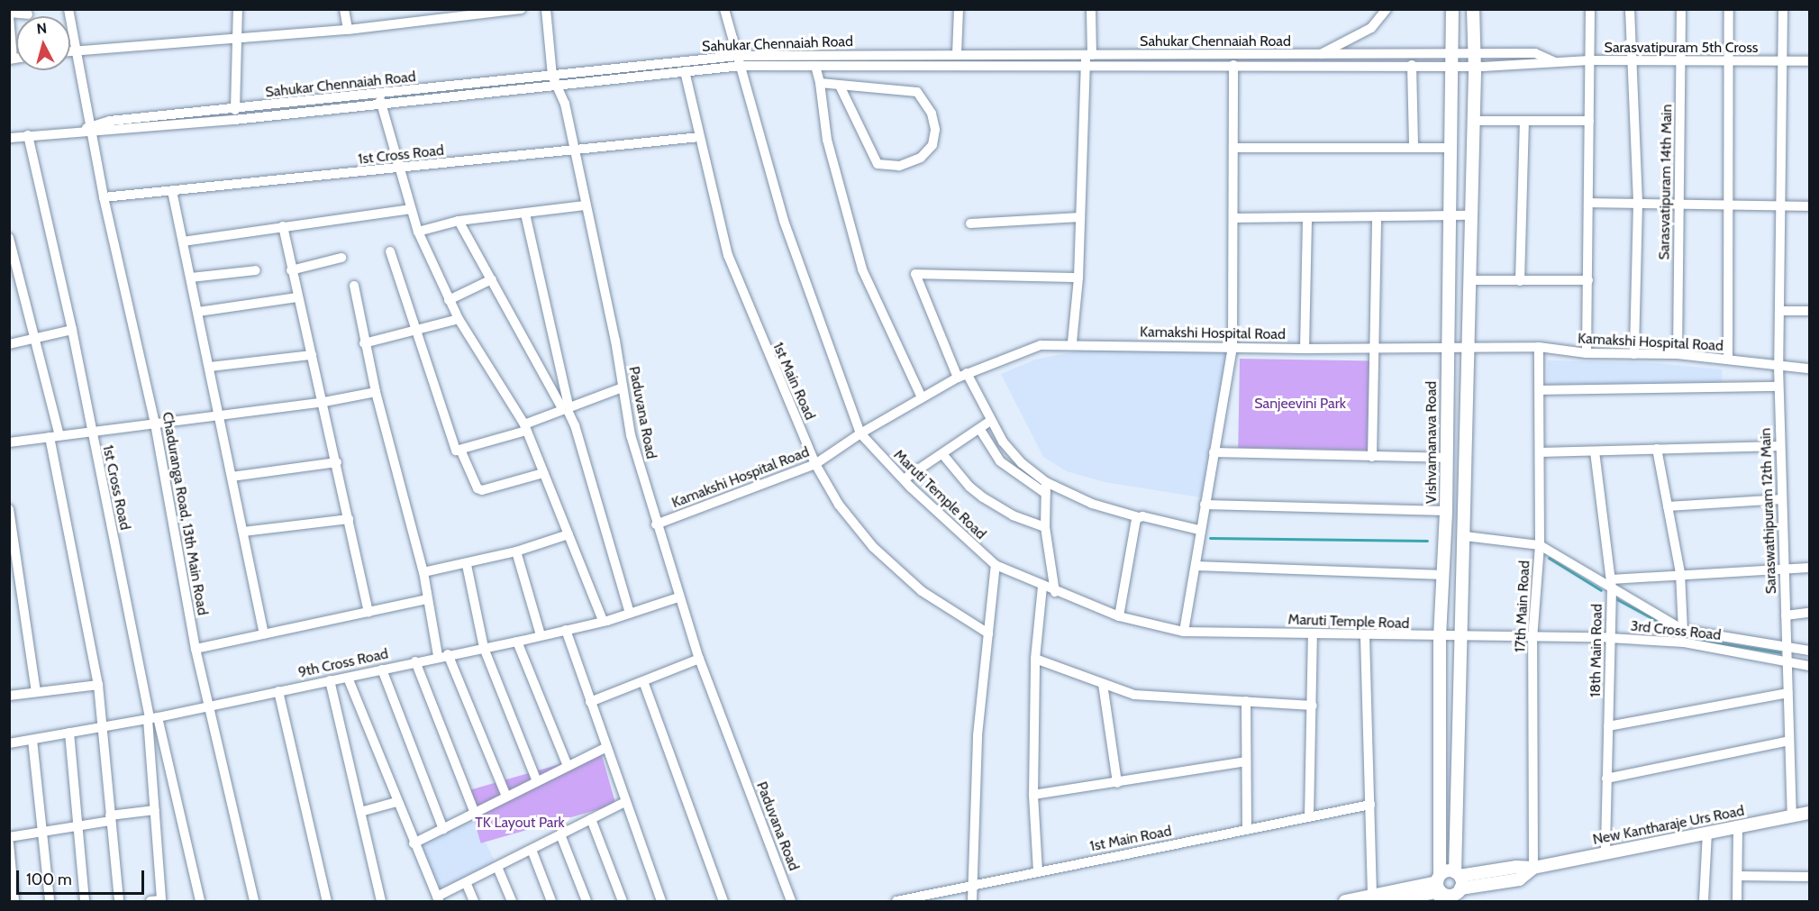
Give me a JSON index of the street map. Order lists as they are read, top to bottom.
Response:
{
  "streets": {
    "main road": ["Vishvamanava Road", "New Kantharaje Urs Road"],
    "street": [
      "Sahukar Chennaiah Road",
      "Sarasvatipuram 5th Cross",
      "1st Cross Road",
      "Sarasvatipuram 14th Main",
      "Kamakshi Hospital Road",
      "1st Main Road",
      "Paduvana Road",
      "Maruti Temple Road",
      "Saraswathipuram 12th Main",
      "Chaduranga Road, 13th Main Road",
      "17th Main Road",
      "3rd Cross Road",
      "18th Main Road",
      "9th Cross Road"
    ]
  },
  "crossings": [
    ["Sahukar Chennaiah Road", "Sarasvatipuram 5th Cross"],
    ["Sahukar Chennaiah Road", "1st Cross Road"],
    ["Sahukar Chennaiah Road", "1st Main Road"],
    ["Sahukar Chennaiah Road", "Paduvana Road"],
    ["Sahukar Chennaiah Road", "Vishvamanava Road"],
    ["Sahukar Chennaiah Road", "Maruti Temple Road"],
    ["Sahukar Chennaiah Road", "Chaduranga Road, 13th Main Road"],
    ["Sarasvatipuram 5th Cross", "Sarasvatipuram 14th Main"],
    ["Sarasvatipuram 5th Cross", "Saraswathipuram 12th Main"],
    ["1st Cross Road", "1st Main Road"],
    ["1st Cross Road", "Paduvana Road"],
    ["1st Cross Road", "Chaduranga Road, 13th Main Road"],
    ["1st Cross Road", "9th Cross Road"],
    ["Sarasvatipuram 14th Main", "Kamakshi Hospital Road"],
    ["Kamakshi Hospital Road", "1st Main Road"],
    ["Kamakshi Hospital Road", "Paduvana Road"],
    ["Kamakshi Hospital Road", "Vishvamanava Road"],
    ["Kamakshi Hospital Road", "Maruti Temple Road"],
    ["Kamakshi Hospital Road", "Saraswathipuram 12th Main"],
    ["Kamakshi Hospital Road", "17th Main Road"],
    ["Paduvana Road", "9th Cross Road"],
    ["Vishvamanava Road", "Maruti Temple Road"],
    ["Vishvamanava Road", "3rd Cross Road"],
    ["Vishvamanava Road", "New Kantharaje Urs Road"],
    ["Maruti Temple Road", "3rd Cross Road"],
    ["Saraswathipuram 12th Main", "3rd Cross Road"],
    ["Saraswathipuram 12th Main", "New Kantharaje Urs Road"],
    ["Chaduranga Road, 13th Main Road", "9th Cross Road"],
    ["17th Main Road", "3rd Cross Road"],
    ["17th Main Road", "New Kantharaje Urs Road"],
    ["3rd Cross Road", "18th Main Road"],
    ["18th Main Road", "New Kantharaje Urs Road"]
  ],
  "parks": ["Sanjeevini Park", "TK Layout Park"],
  "scale_bar": "100 m",
  "north": "top"
}
